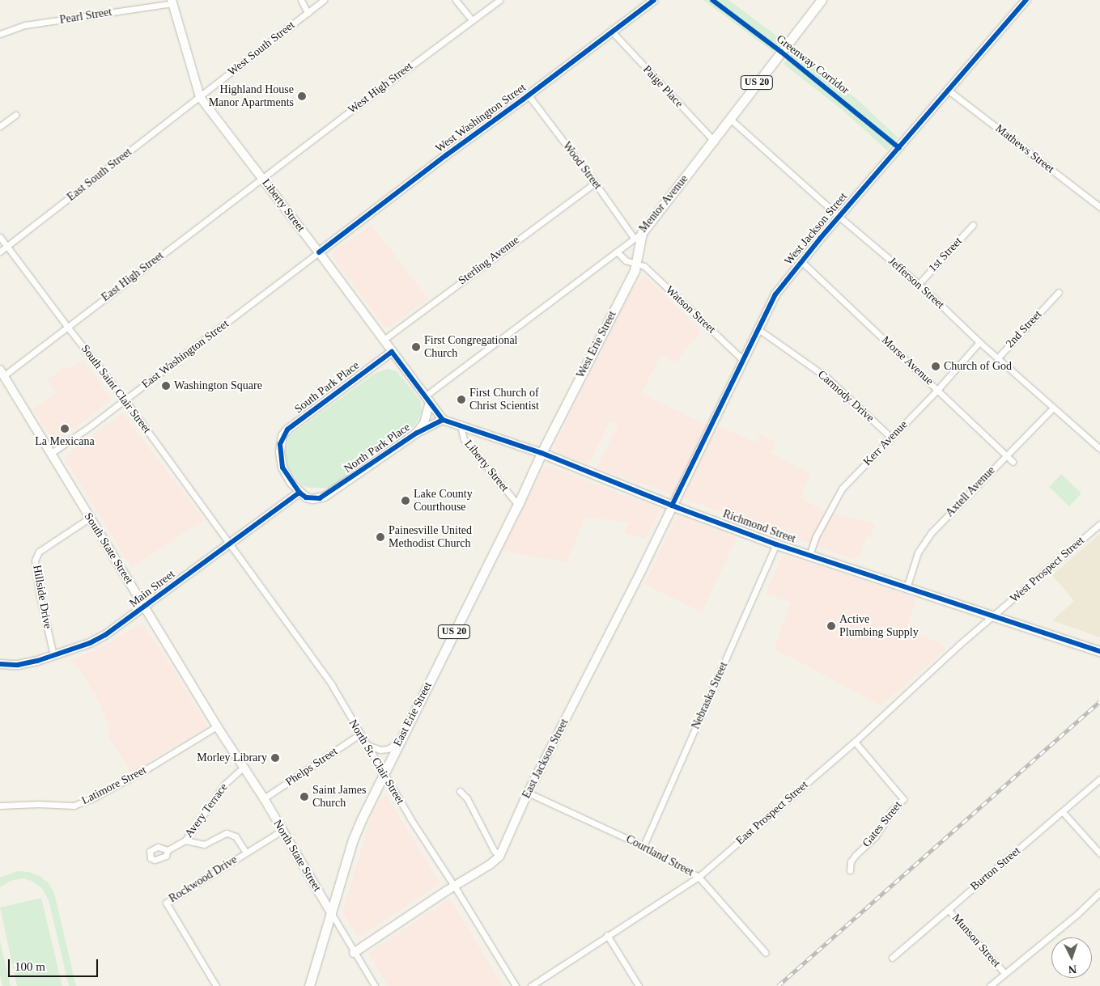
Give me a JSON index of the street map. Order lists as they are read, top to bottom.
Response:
{
  "streets": {
    "main road": [
      "US 20",
      "Mentor Avenue",
      "West Erie Street",
      "Richmond Street",
      "East Erie Street"
    ],
    "street": [
      "Pearl Street",
      "West South Street",
      "Paige Place",
      "West High Street",
      "West Washington Street",
      "Mathews Street",
      "Wood Street",
      "East South Street",
      "Liberty Street",
      "West Jackson Street",
      "1st Street",
      "Sterling Avenue",
      "East High Street",
      "Jefferson Street",
      "Watson Street",
      "2nd Street",
      "East Washington Street",
      "Morse Avenue",
      "South Park Place",
      "South Saint Clair Street",
      "Carmody Drive",
      "Kerr Avenue",
      "North Park Place",
      "Axtell Avenue",
      "South State Street",
      "West Prospect Street",
      "Main Street",
      "Hillside Drive",
      "Nebraska Street",
      "East Jackson Street",
      "North St. Clair Street",
      "Phelps Street",
      "Latimore Street",
      "Avery Terrace",
      "East Prospect Street",
      "Gates Street",
      "North State Street",
      "Courtland Street",
      "Burton Street",
      "Rockwood Drive",
      "Munson Street"
    ],
    "cycle path": ["Greenway Corridor"]
  },
  "crossings": [
    ["Pearl Street", "Liberty Street"],
    ["West South Street", "East South Street"],
    ["West South Street", "Liberty Street"],
    ["Paige Place", "West Washington Street"],
    ["Paige Place", "Mentor Avenue"],
    ["West High Street", "Liberty Street"],
    ["West High Street", "East High Street"],
    ["West Washington Street", "Wood Street"],
    ["West Washington Street", "Liberty Street"],
    ["West Washington Street", "East Washington Street"],
    ["Mathews Street", "West Jackson Street"],
    ["Wood Street", "Mentor Avenue"],
    ["Wood Street", "Sterling Avenue"],
    ["Wood Street", "West Erie Street"],
    ["East South Street", "Liberty Street"],
    ["East South Street", "South Saint Clair Street"],
    ["Mentor Avenue", "Liberty Street"],
    ["Mentor Avenue", "Jefferson Street"],
    ["Mentor Avenue", "Watson Street"],
    ["Mentor Avenue", "West Erie Street"],
    ["Mentor Avenue", "North Park Place"],
    ["Liberty Street", "Sterling Avenue"],
    ["Liberty Street", "East High Street"],
    ["Liberty Street", "East Washington Street"],
    ["Liberty Street", "South Park Place"],
    ["Liberty Street", "North Park Place"],
    ["Liberty Street", "Richmond Street"],
    ["Liberty Street", "East Erie Street"],
    ["West Jackson Street", "Jefferson Street"],
    ["West Jackson Street", "Watson Street"],
    ["West Jackson Street", "Morse Avenue"],
    ["West Jackson Street", "Carmody Drive"],
    ["West Jackson Street", "Richmond Street"],
    ["West Jackson Street", "East Jackson Street"],
    ["1st Street", "Jefferson Street"],
    ["East High Street", "South Saint Clair Street"],
    ["East High Street", "South State Street"],
    ["Jefferson Street", "2nd Street"],
    ["Jefferson Street", "Kerr Avenue"],
    ["Jefferson Street", "Axtell Avenue"],
    ["Watson Street", "West Erie Street"],
    ["West Erie Street", "Richmond Street"],
    ["West Erie Street", "East Erie Street"],
    ["East Washington Street", "South Saint Clair Street"],
    ["East Washington Street", "South State Street"],
    ["Morse Avenue", "Kerr Avenue"],
    ["Morse Avenue", "Axtell Avenue"],
    ["South Park Place", "North Park Place"],
    ["South Park Place", "Main Street"],
    ["South Saint Clair Street", "Main Street"],
    ["South Saint Clair Street", "North St. Clair Street"],
    ["Carmody Drive", "Kerr Avenue"],
    ["Kerr Avenue", "Richmond Street"],
    ["North Park Place", "Richmond Street"],
    ["North Park Place", "Main Street"],
    ["Axtell Avenue", "Richmond Street"],
    ["Richmond Street", "West Prospect Street"],
    ["Richmond Street", "Nebraska Street"],
    ["Richmond Street", "East Erie Street"],
    ["Richmond Street", "East Jackson Street"],
    ["Richmond Street", "East Prospect Street"],
    ["South State Street", "Main Street"],
    ["South State Street", "Hillside Drive"],
    ["South State Street", "Latimore Street"],
    ["South State Street", "North State Street"],
    ["West Prospect Street", "East Prospect Street"],
    ["Main Street", "Hillside Drive"],
    ["Main Street", "North St. Clair Street"],
    ["Nebraska Street", "Courtland Street"],
    ["East Erie Street", "North St. Clair Street"],
    ["East Erie Street", "North State Street"],
    ["East Jackson Street", "North St. Clair Street"],
    ["East Jackson Street", "North State Street"],
    ["East Jackson Street", "Courtland Street"],
    ["North St. Clair Street", "Phelps Street"],
    ["Phelps Street", "North State Street"],
    ["Latimore Street", "North State Street"],
    ["Avery Terrace", "North State Street"],
    ["East Prospect Street", "Gates Street"],
    ["East Prospect Street", "Courtland Street"],
    ["North State Street", "Rockwood Drive"],
    ["Burton Street", "Munson Street"]
  ],
  "places": [
    "Highland House Manor Apartments",
    "First Congregational Church",
    "Church of God",
    "Washington Square",
    "First Church of Christ Scientist",
    "La Mexicana",
    "Lake County Courthouse",
    "Painesville United Methodist Church",
    "Active Plumbing Supply",
    "Morley Library",
    "Saint James Church"
  ],
  "scale_bar": "100 m",
  "north": "bottom"
}
